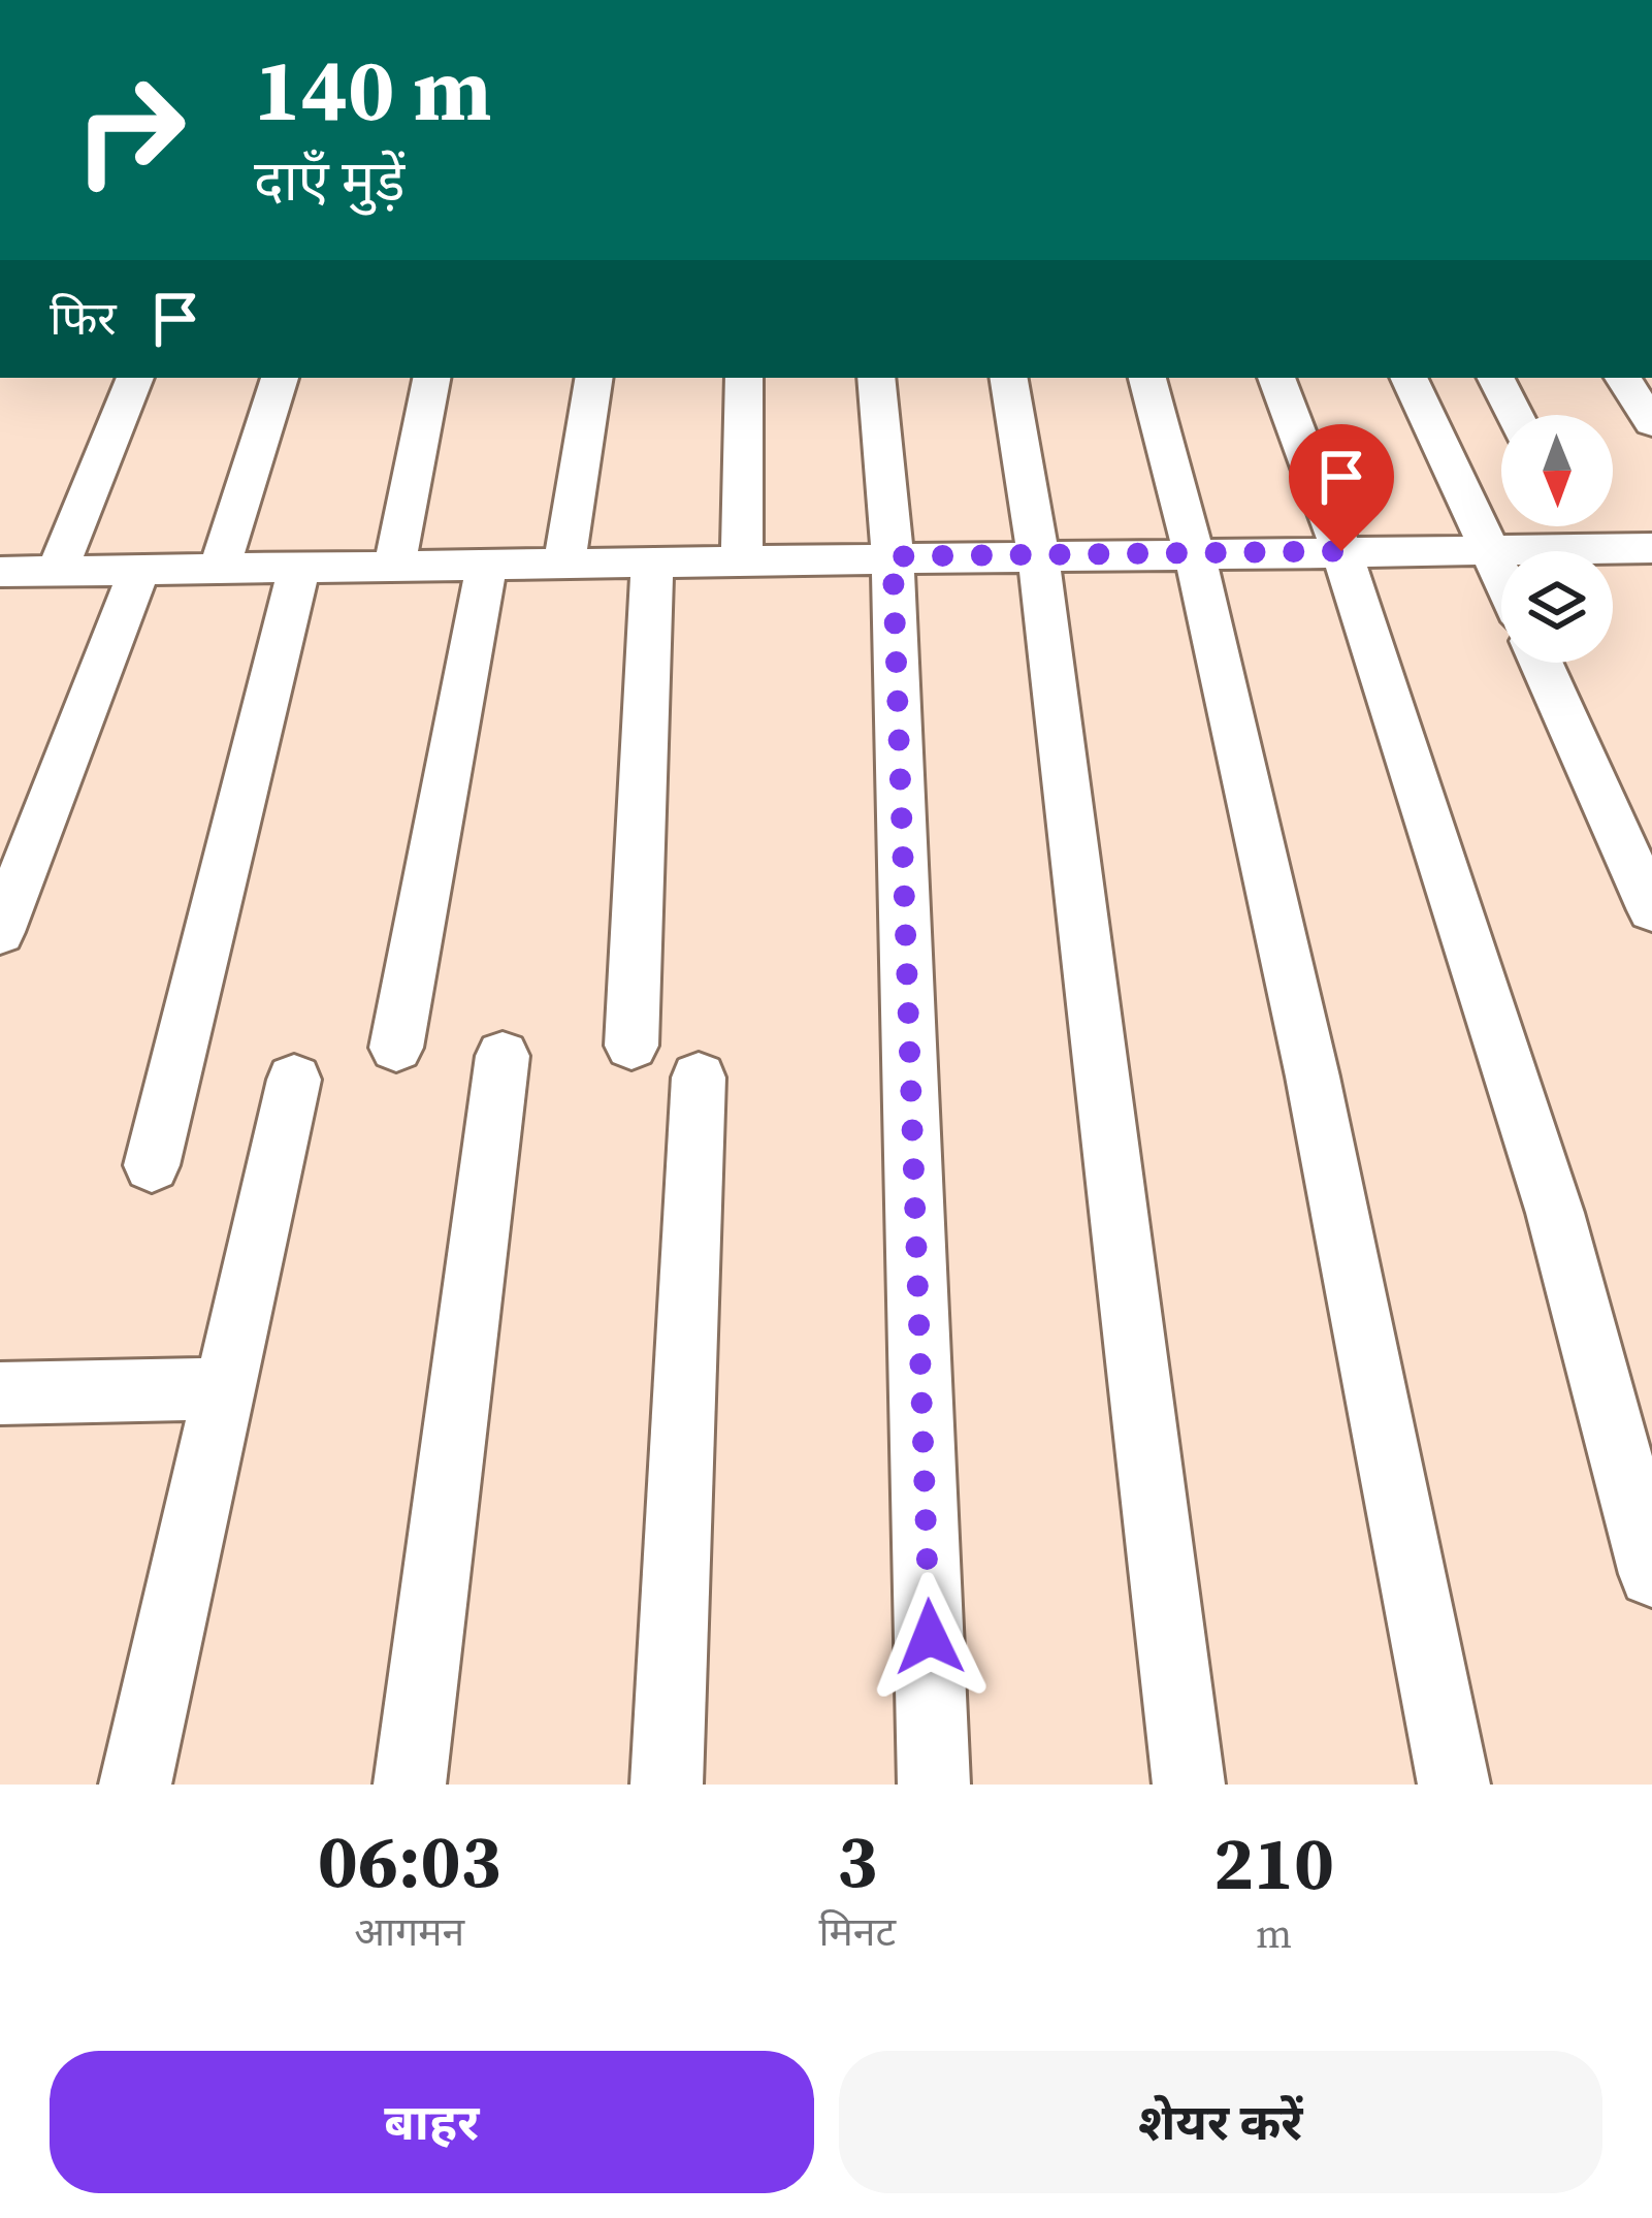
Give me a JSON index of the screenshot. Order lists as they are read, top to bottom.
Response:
{
  "north": "bottom",
  "page": {
    "turn": ["140 m", "दाएँ मुड़ें"],
    "then": "फिर",
    "eta": [
      "06:03",
      "आगमन",
      "3",
      "मिनट",
      "210",
      "m"
    ],
    "buttons": ["बाहर", "शेयर करें"]
  }
}
